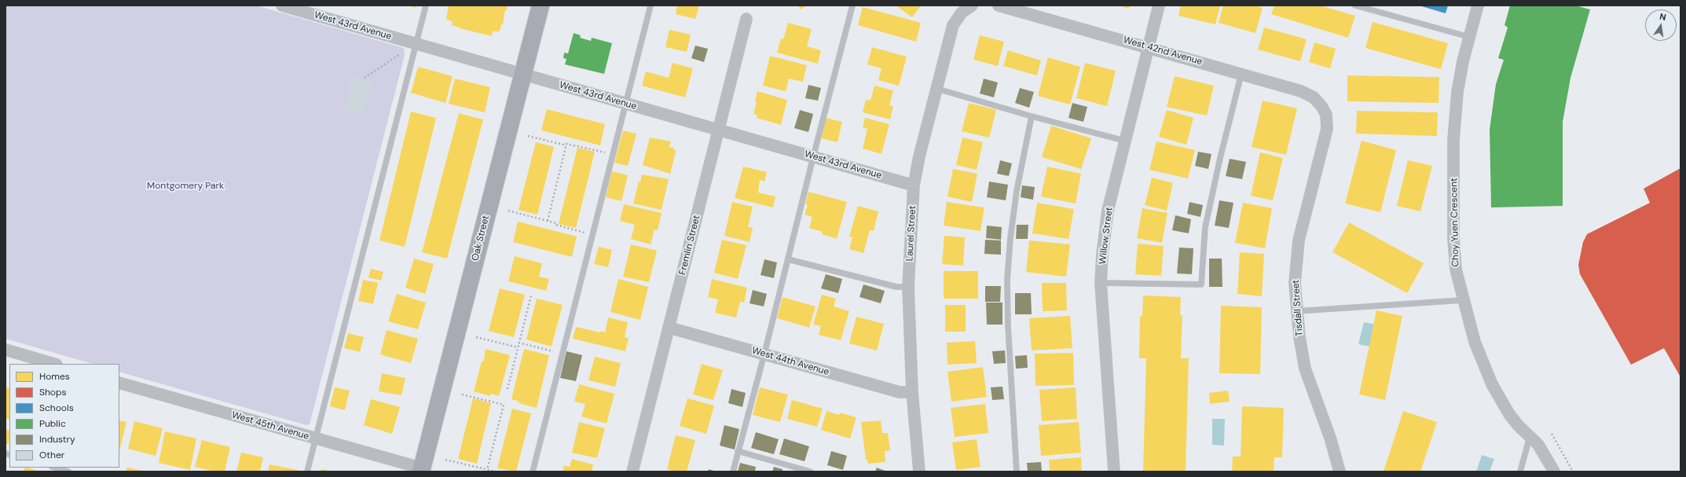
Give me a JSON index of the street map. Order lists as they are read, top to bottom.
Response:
{
  "streets": {
    "main road": ["Oak Street"],
    "street": [
      "West 43rd Avenue",
      "West 42nd Avenue",
      "Choy Yuen Crescent",
      "Laurel Street",
      "Willow Street",
      "Fremlin Street",
      "Tisdall Street",
      "West 44th Avenue",
      "West 45th Avenue"
    ]
  },
  "crossings": [
    ["West 43rd Avenue", "Laurel Street"],
    ["West 43rd Avenue", "Oak Street"],
    ["West 43rd Avenue", "Fremlin Street"],
    ["West 42nd Avenue", "Willow Street"],
    ["West 42nd Avenue", "Tisdall Street"],
    ["Laurel Street", "West 44th Avenue"],
    ["Oak Street", "West 45th Avenue"],
    ["Fremlin Street", "West 44th Avenue"]
  ],
  "parks": ["Montgomery Park"],
  "legend": [
    "Homes",
    "Shops",
    "Schools",
    "Public",
    "Industry",
    "Other"
  ],
  "north": "top"
}
